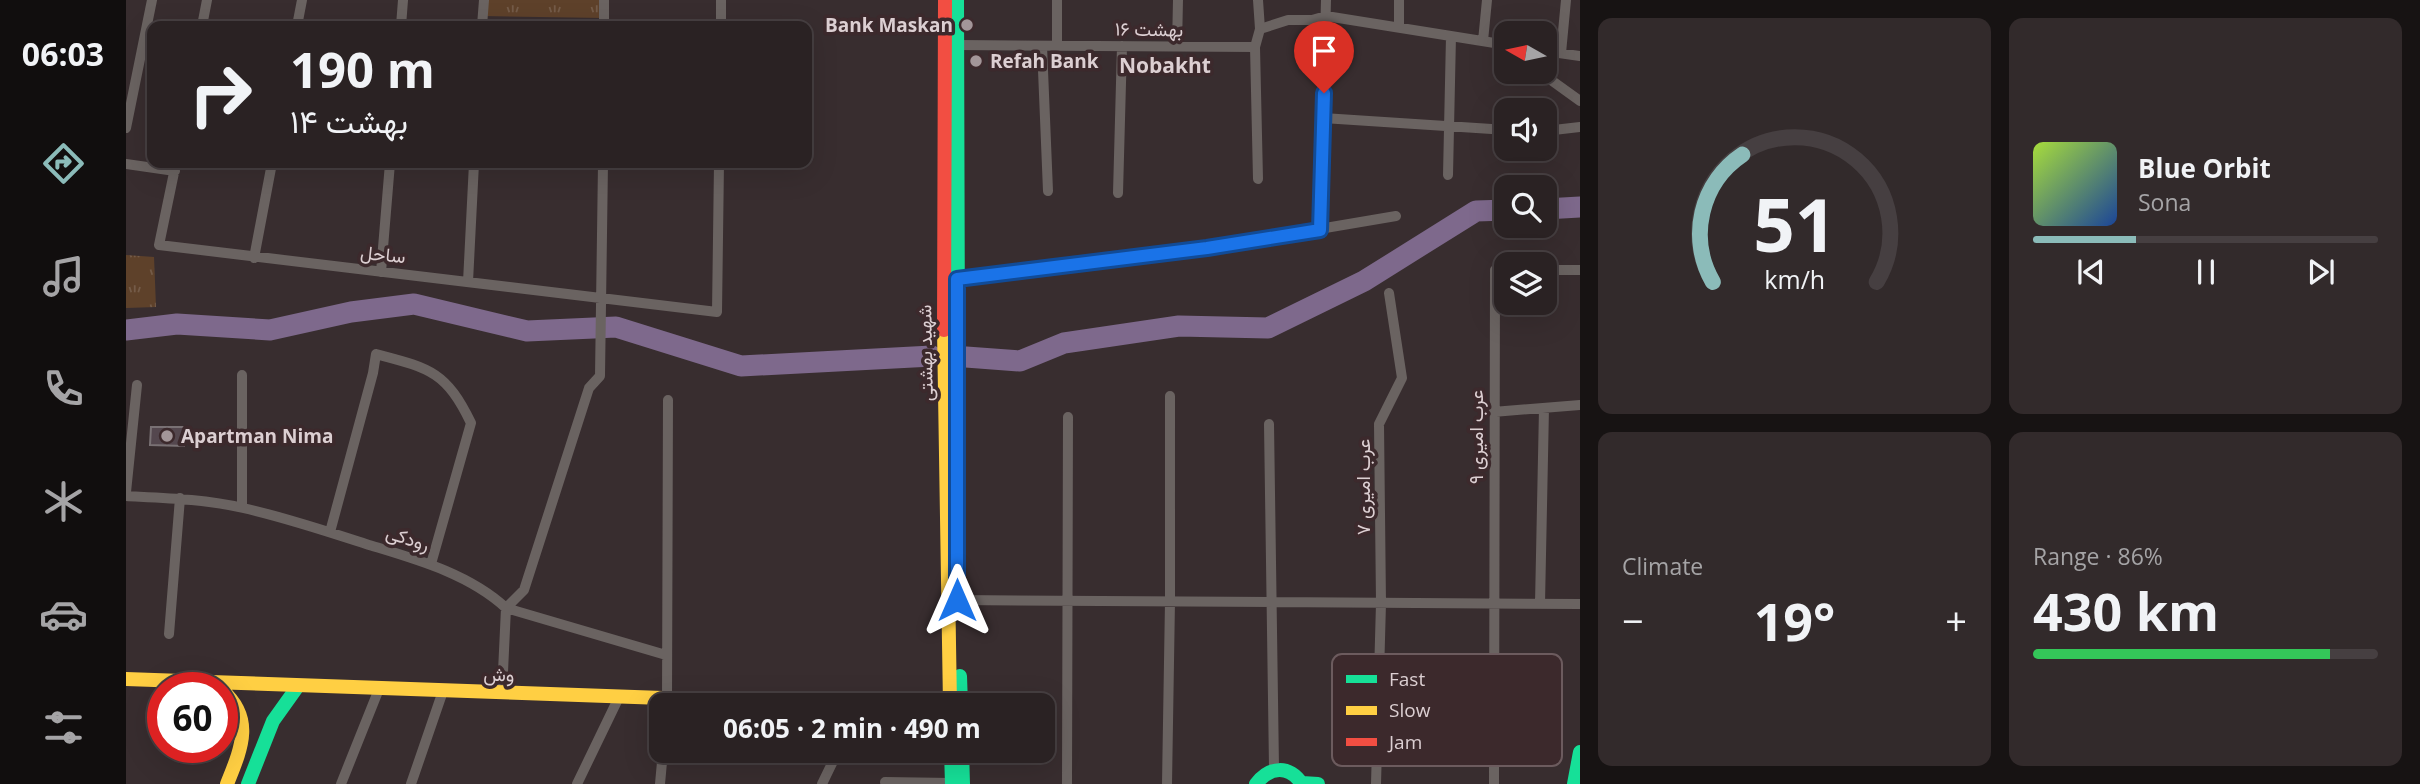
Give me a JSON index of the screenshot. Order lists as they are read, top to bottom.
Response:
{
  "streets": {
    "main road": ["شهید بهشتی", "وش"],
    "street": [
      "۱۶ بهشت",
      "ساحل",
      "۹ عرب امیری",
      "۷ عرب امیری",
      "رودکی"
    ]
  },
  "crossings": [
    ["۱۶ بهشت", "شهید بهشتی"]
  ],
  "districts": ["Nobakht"],
  "places": ["Bank Maskan", "Refah Bank", "Apartman Nima"],
  "legend": ["Fast", "Slow", "Jam"],
  "north": "left",
  "page": {
    "tabs": "06:03",
    "turn": ["190 m", "بهشت ۱۴"],
    "song": ["Blue Orbit", "Sona"],
    "tile": [
      "Climate",
      ["Range · 86%", "430 km"]
    ],
    "heat": ["−", "19°", "+"],
    "limit": "60",
    "trip": "06:05 · 2 min · 490 m",
    "gauge": ["51", "km/h"]
  }
}
